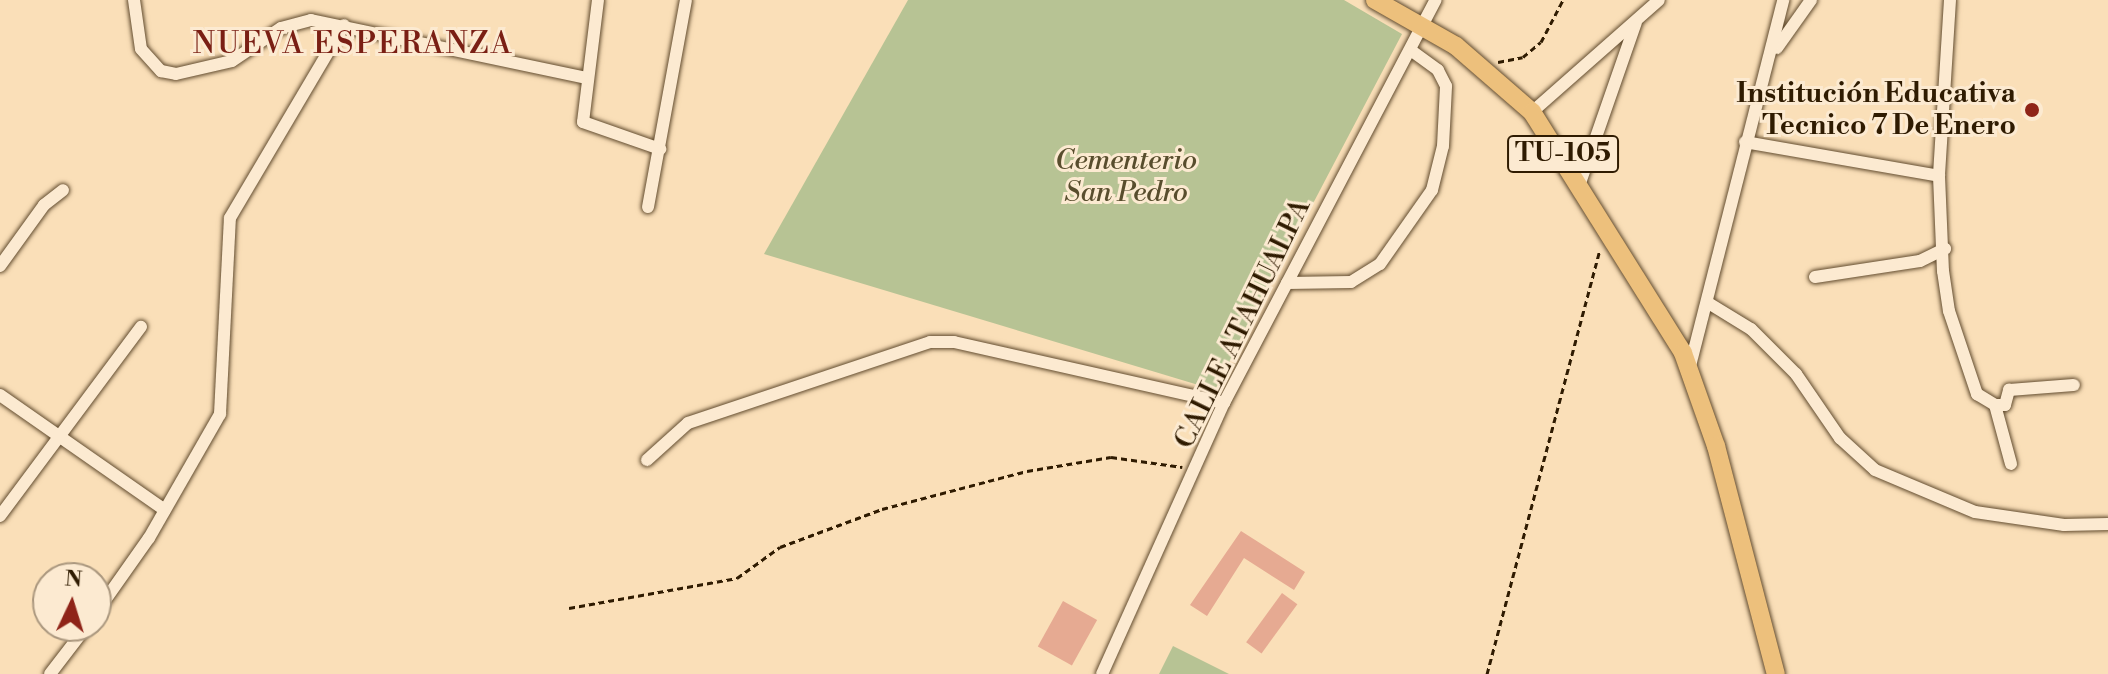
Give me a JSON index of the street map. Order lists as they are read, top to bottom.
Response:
{
  "streets": {
    "main road": ["TU-105"],
    "street": ["CALLE ATAHUALPA"]
  },
  "crossings": [
    ["TU-105", "CALLE ATAHUALPA"]
  ],
  "districts": ["NUEVA ESPERANZA"],
  "parks": ["Cementerio San Pedro"],
  "places": ["Institución Educativa Tecnico 7 De Enero"],
  "north": "top"
}
